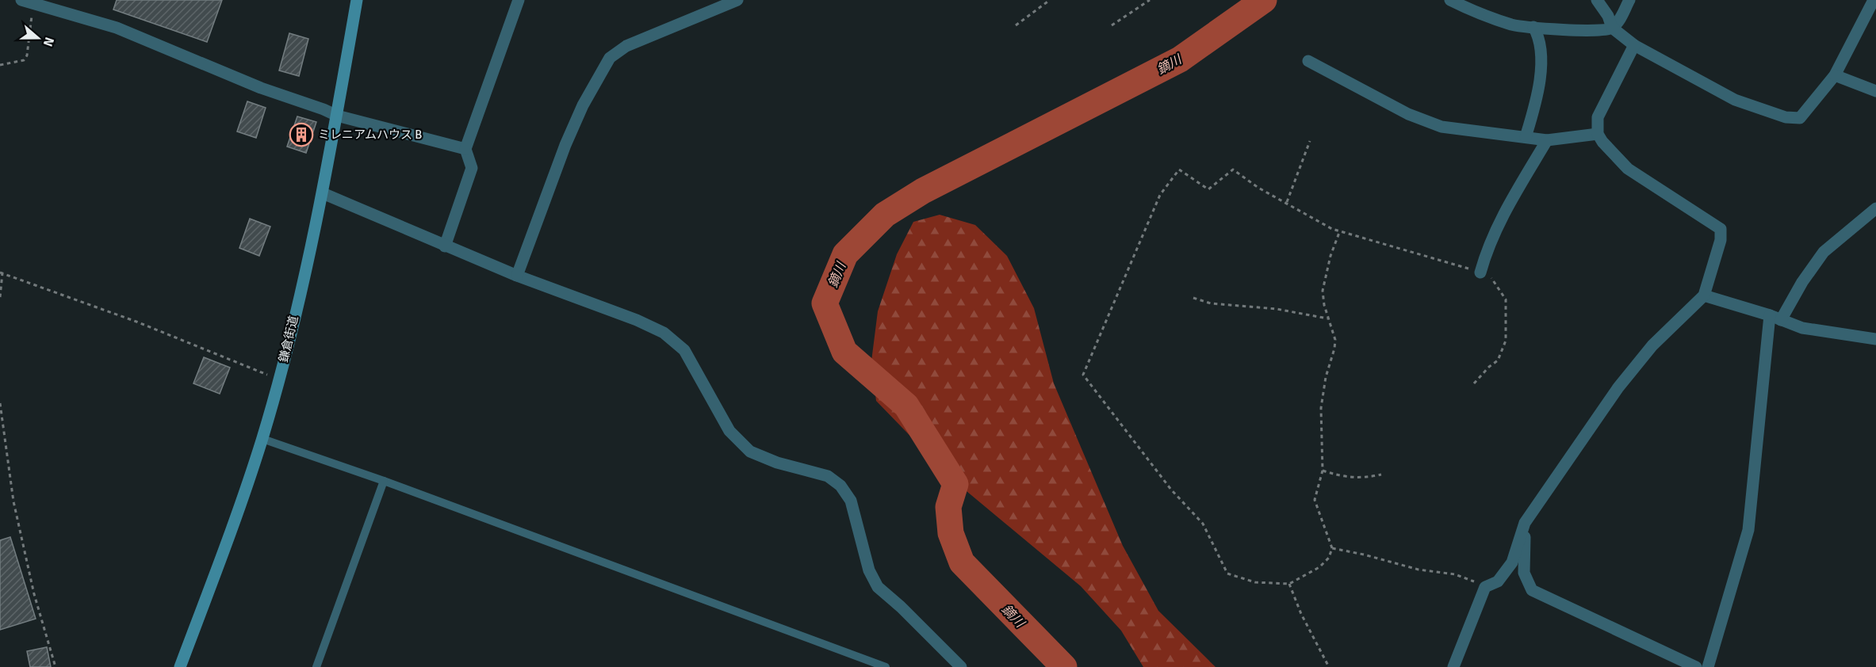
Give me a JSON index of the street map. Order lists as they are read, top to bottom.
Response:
{
  "streets": {
    "street": ["鎌倉街道"]
  },
  "water": ["鏑川"],
  "places": {
    "building": ["ミレニアムハウス B"]
  },
  "north": "right"
}
